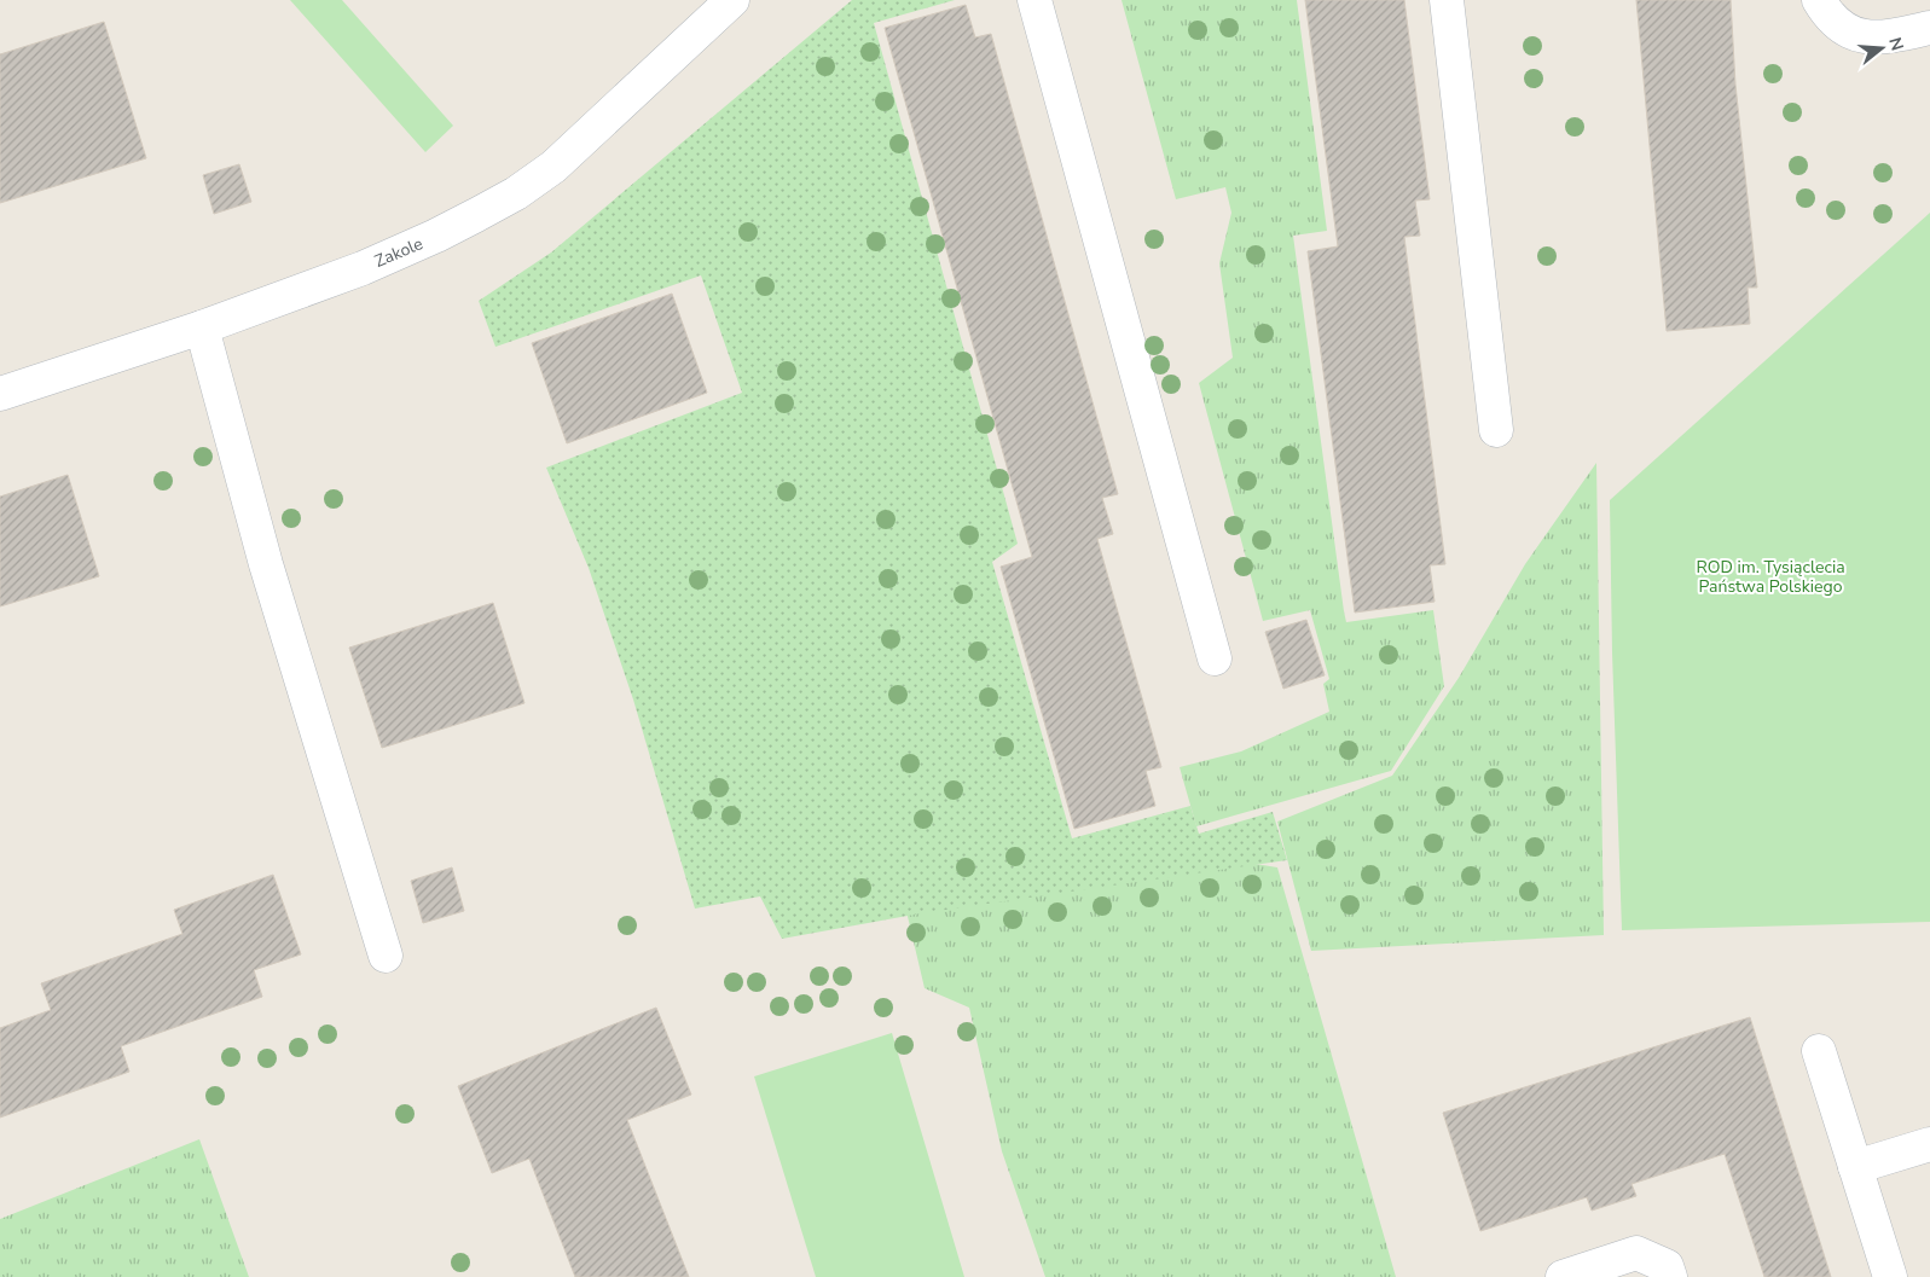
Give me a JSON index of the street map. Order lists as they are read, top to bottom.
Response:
{
  "streets": {
    "street": ["Zakole"]
  },
  "parks": ["ROD im. Tysiąclecia Państwa Polskiego"],
  "north": "right"
}
